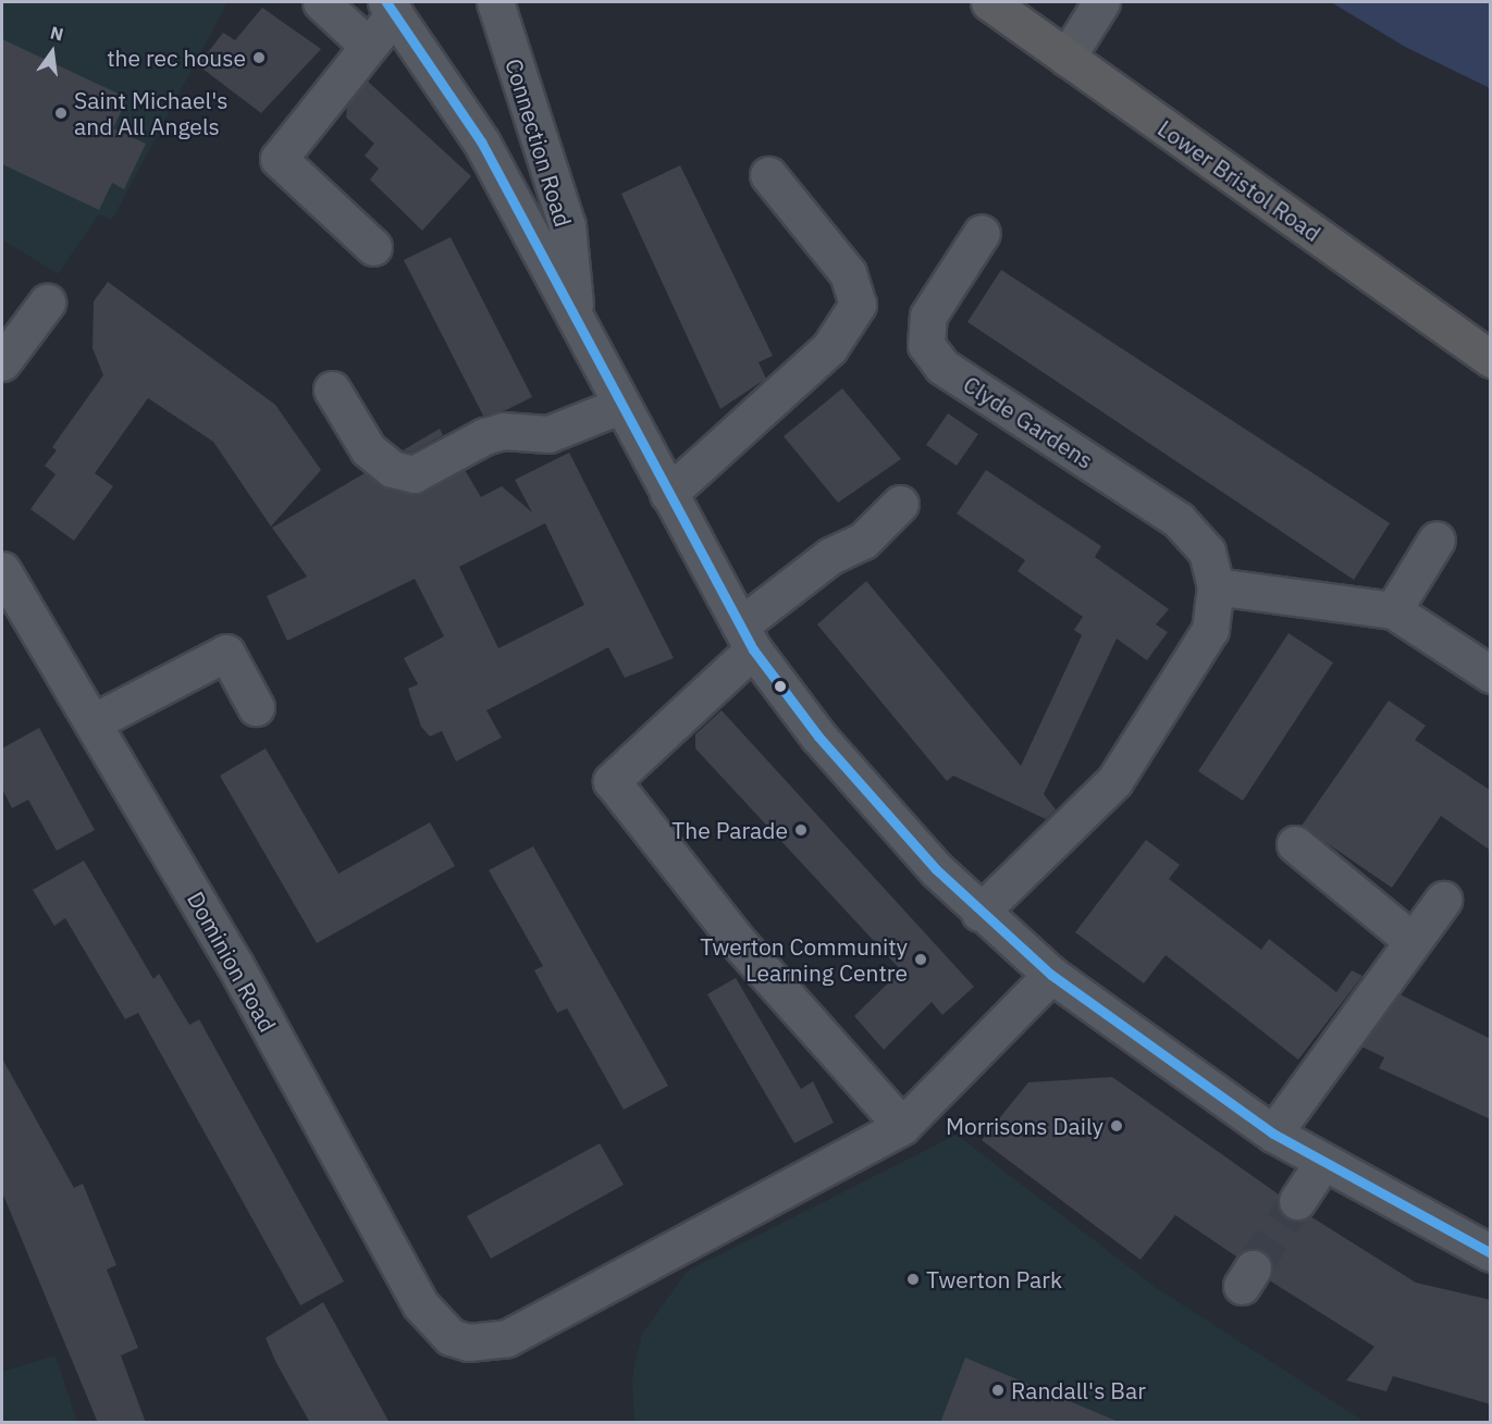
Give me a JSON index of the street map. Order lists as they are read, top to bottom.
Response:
{
  "streets": {
    "highway": ["Lower Bristol Road"],
    "street": ["Connection Road", "Clyde Gardens", "Dominion Road"]
  },
  "places": [
    "the rec house",
    "Saint Michael's and All Angels",
    "The Parade",
    "Twerton Community Learning Centre",
    "Morrisons Daily",
    "Twerton Park",
    "Randall's Bar"
  ],
  "north": "top"
}
